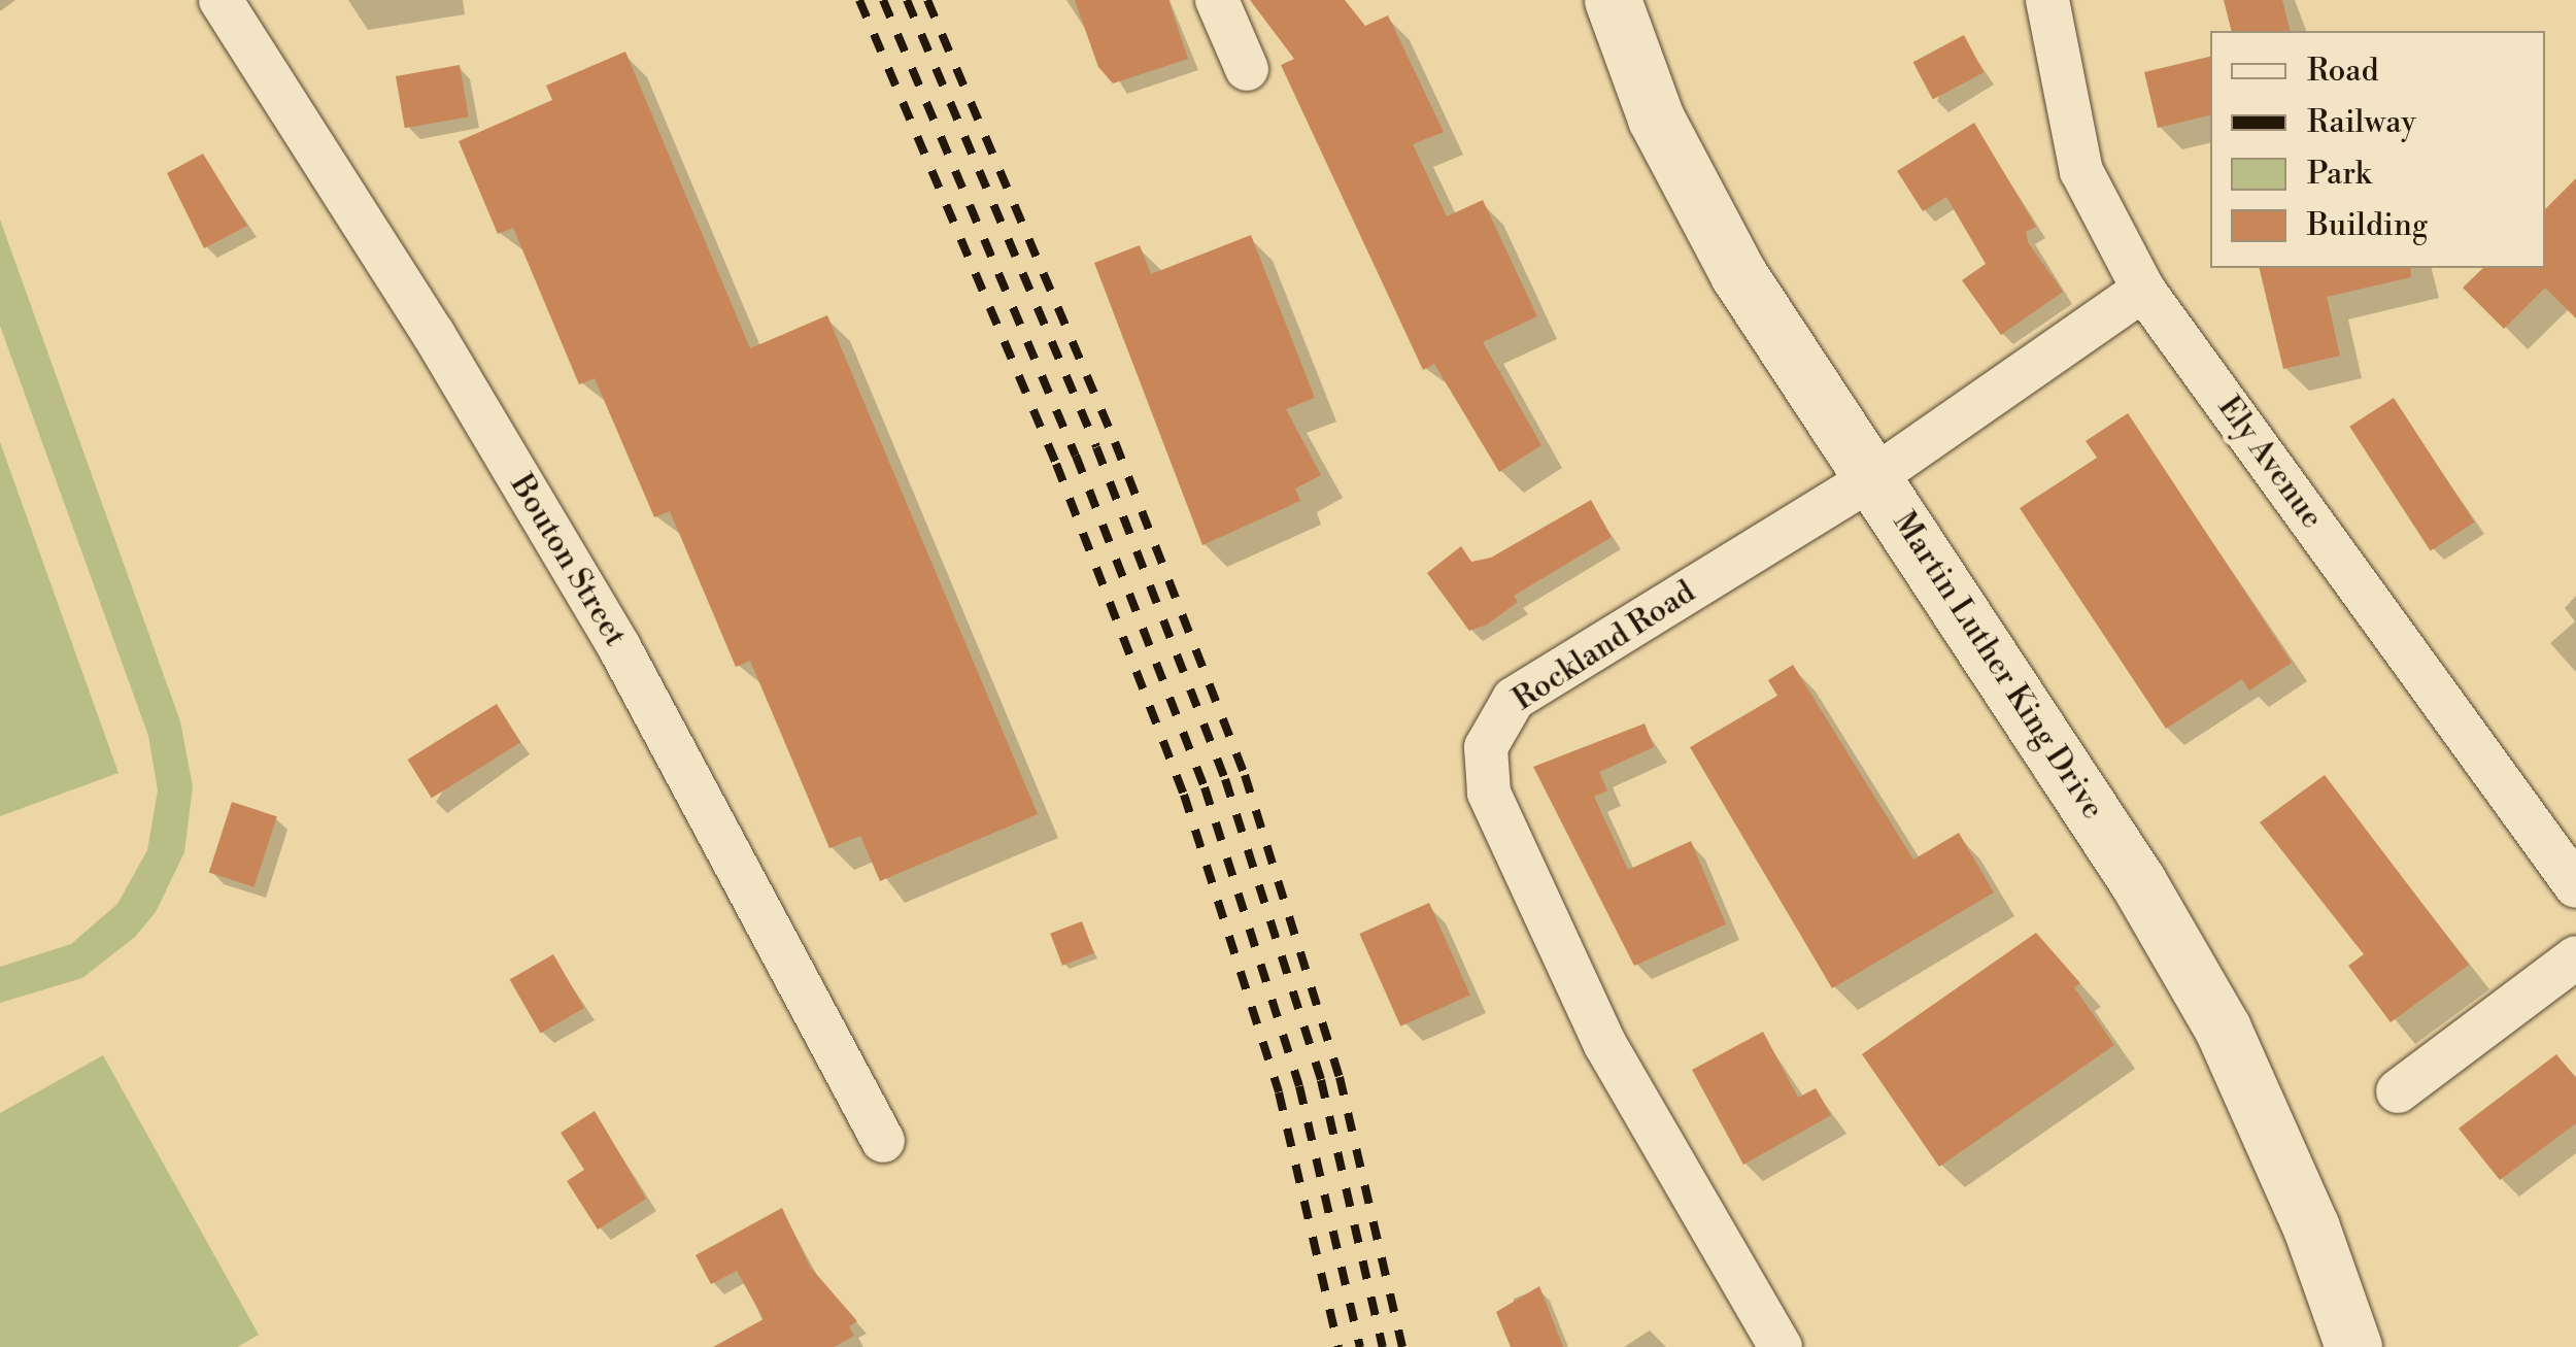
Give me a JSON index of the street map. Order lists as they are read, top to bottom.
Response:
{
  "streets": {
    "main road": ["Martin Luther King Drive"],
    "street": ["Ely Avenue", "Bouton Street", "Rockland Road"]
  },
  "crossings": [
    ["Ely Avenue", "Rockland Road"],
    ["Rockland Road", "Martin Luther King Drive"]
  ],
  "legend": [
    "Road",
    "Railway",
    "Park",
    "Building"
  ]
}
